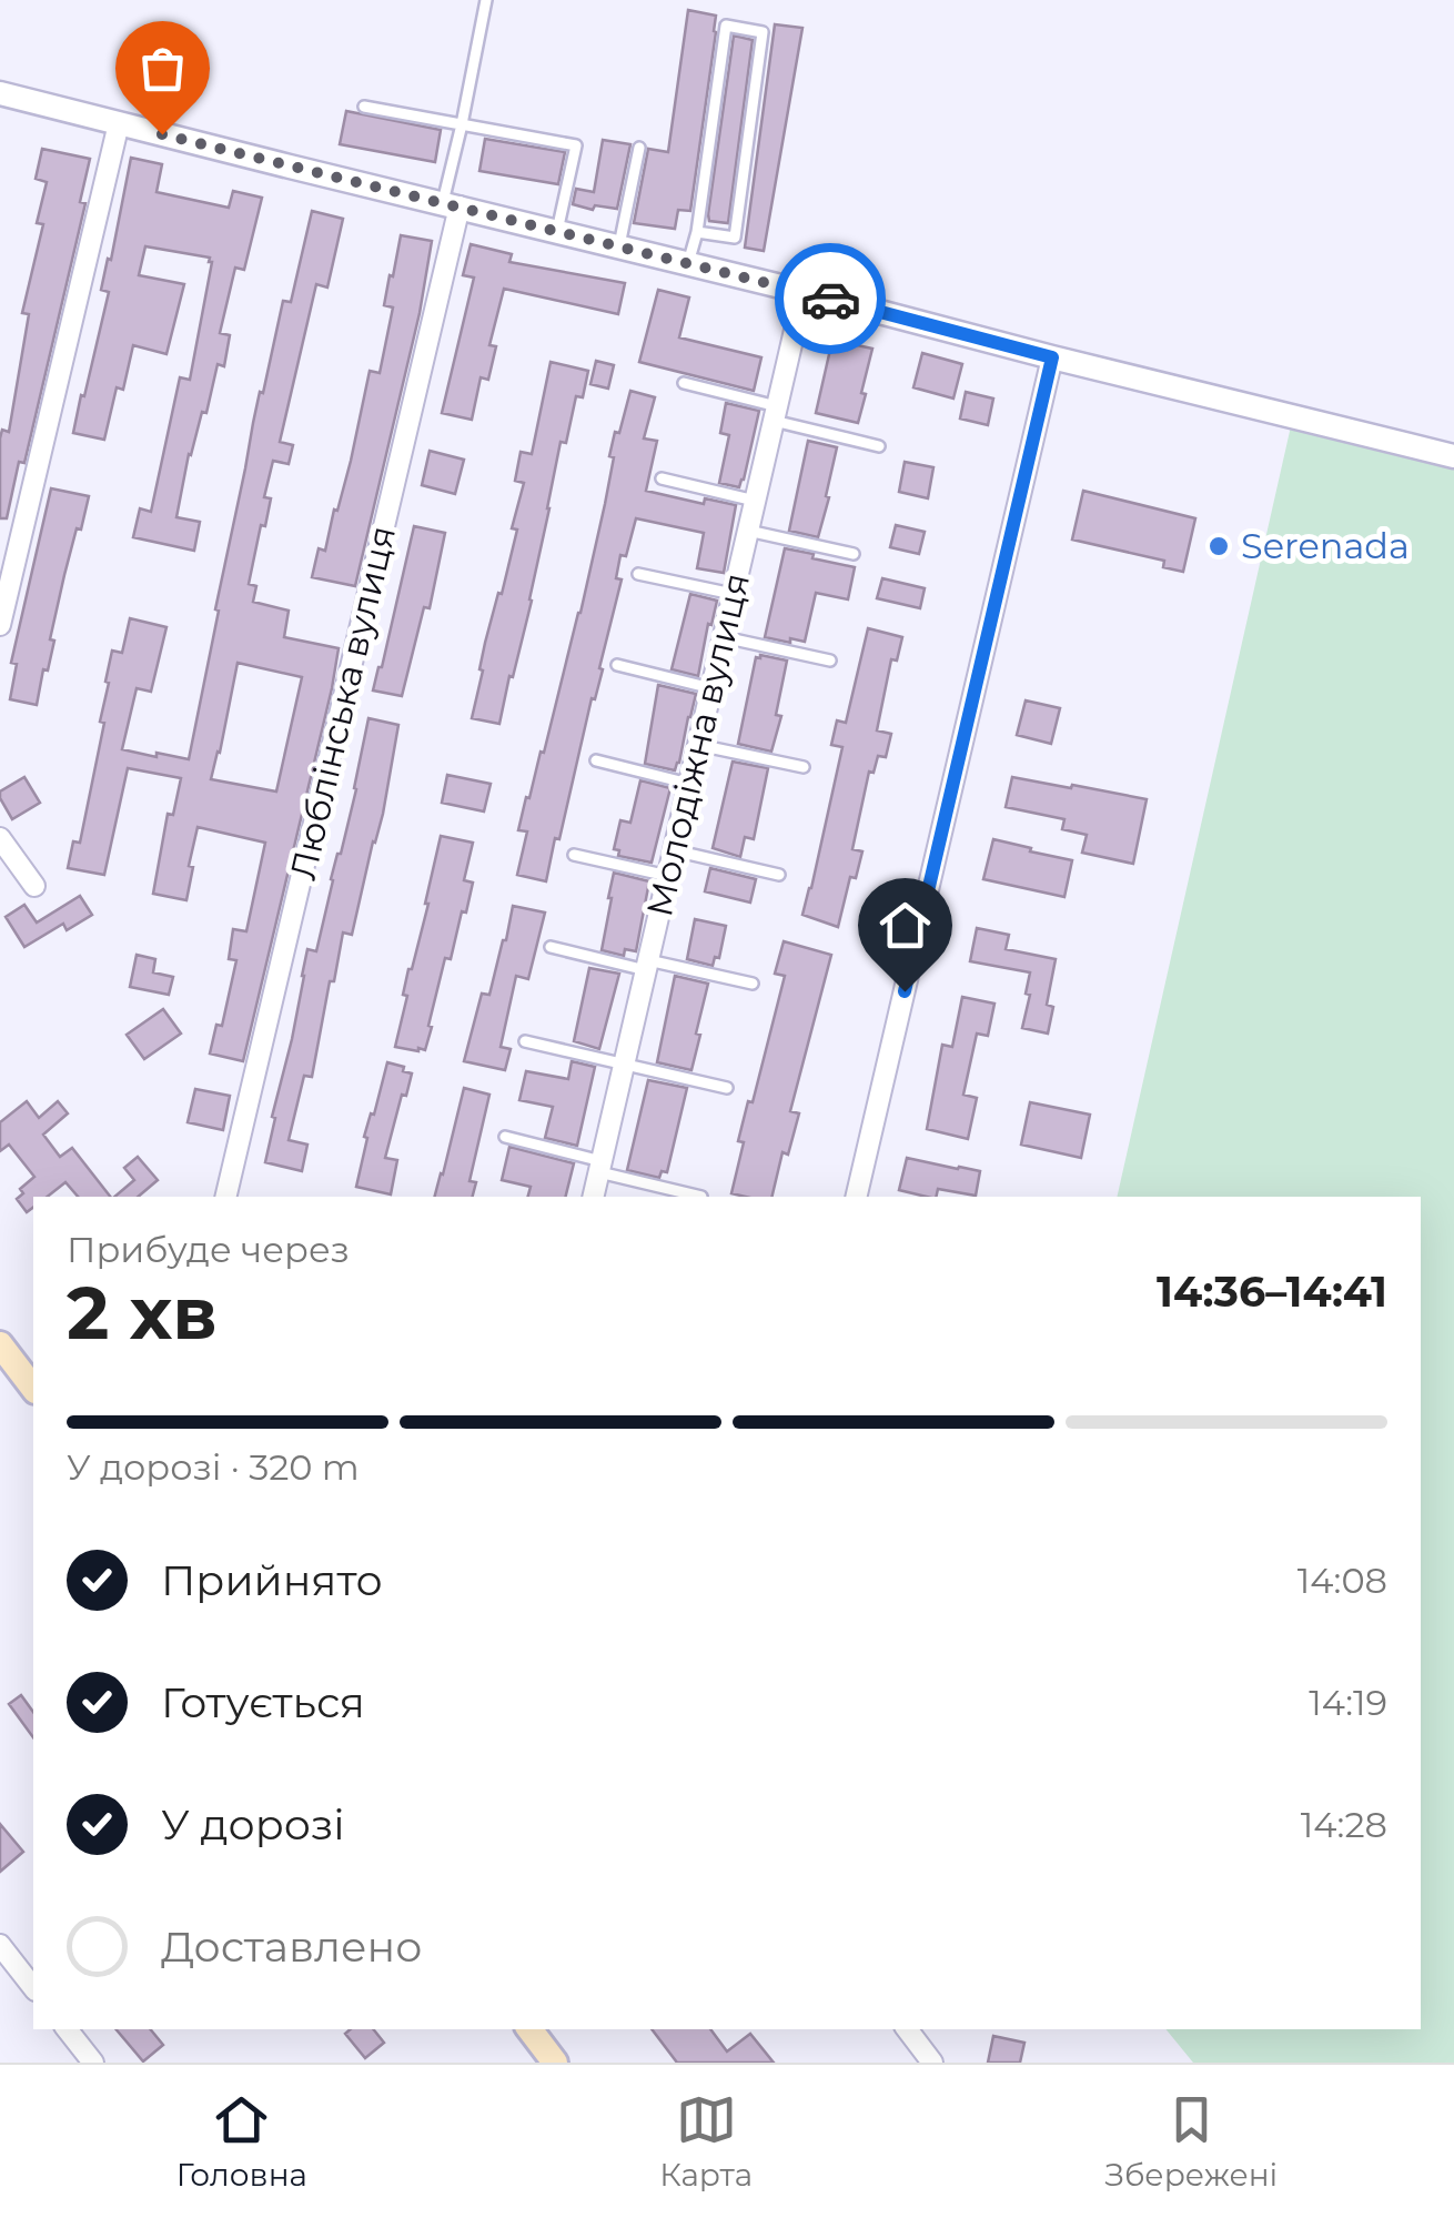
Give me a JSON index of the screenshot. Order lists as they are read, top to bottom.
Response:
{
  "streets": {
    "street": ["Люблінська вулиця", "Молодіжна вулиця"]
  },
  "places": ["Serenada"],
  "page": {
    "heading": ["2 хв", "Прибуде через", "14:36–14:41"],
    "bar": "У дорозі · 320 m",
    "list": [
      ["Прийнято", "14:08"],
      ["Готується", "14:19"],
      ["У дорозі", "14:28"],
      "Доставлено"
    ],
    "tabs": ["Головна", "Карта", "Збережені"]
  }
}
